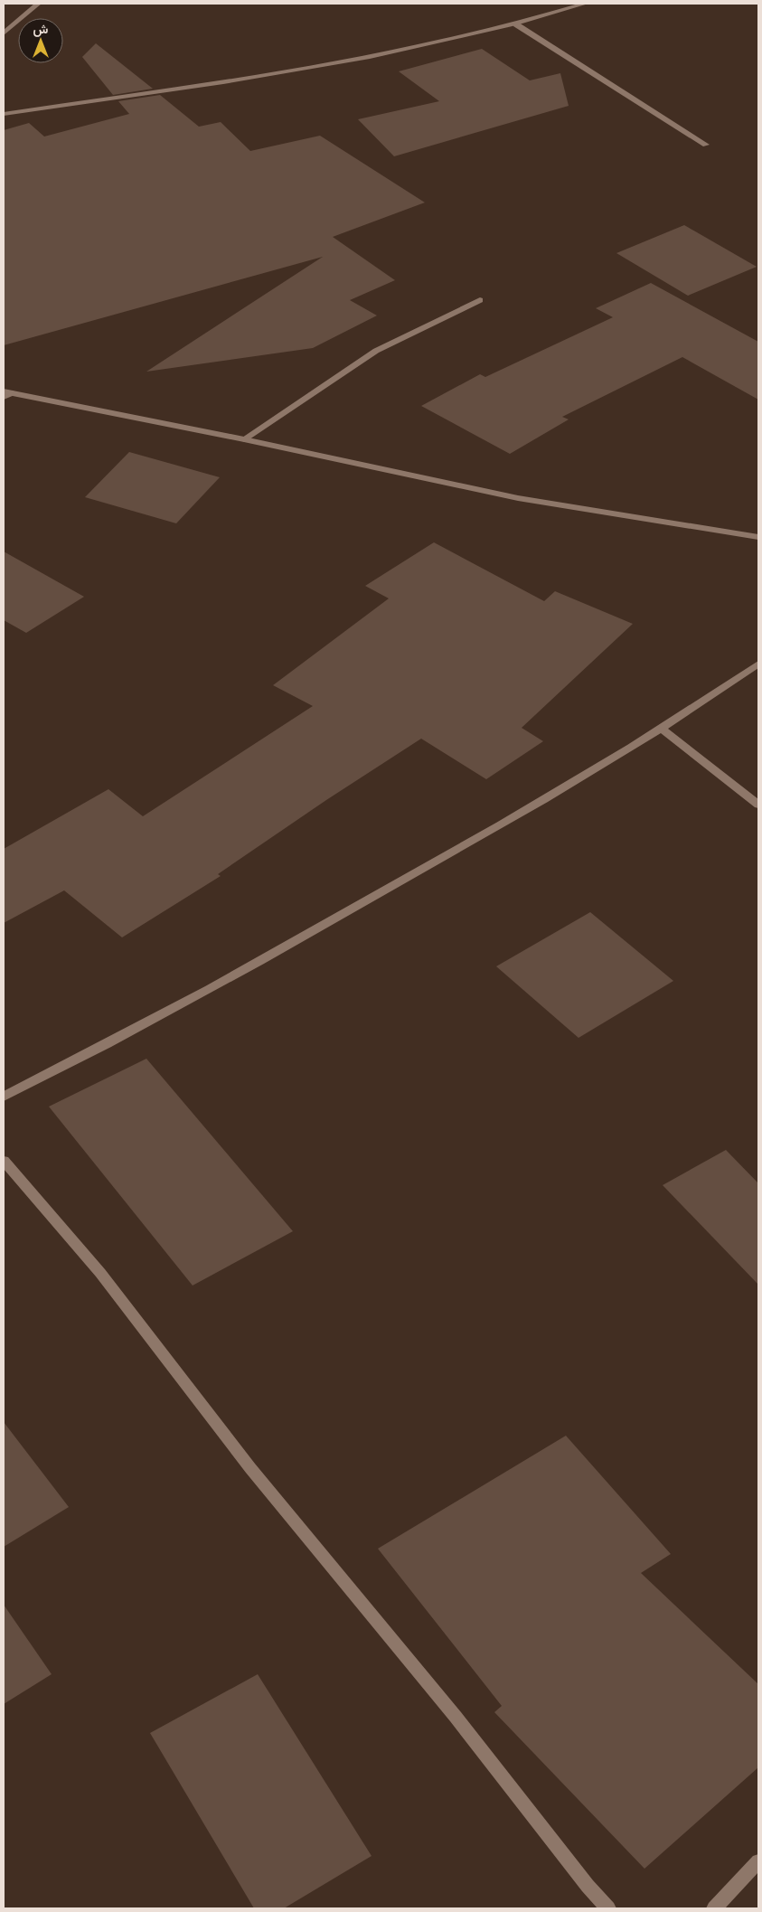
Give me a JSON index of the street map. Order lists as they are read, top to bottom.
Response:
{
  "north": "top"
}
